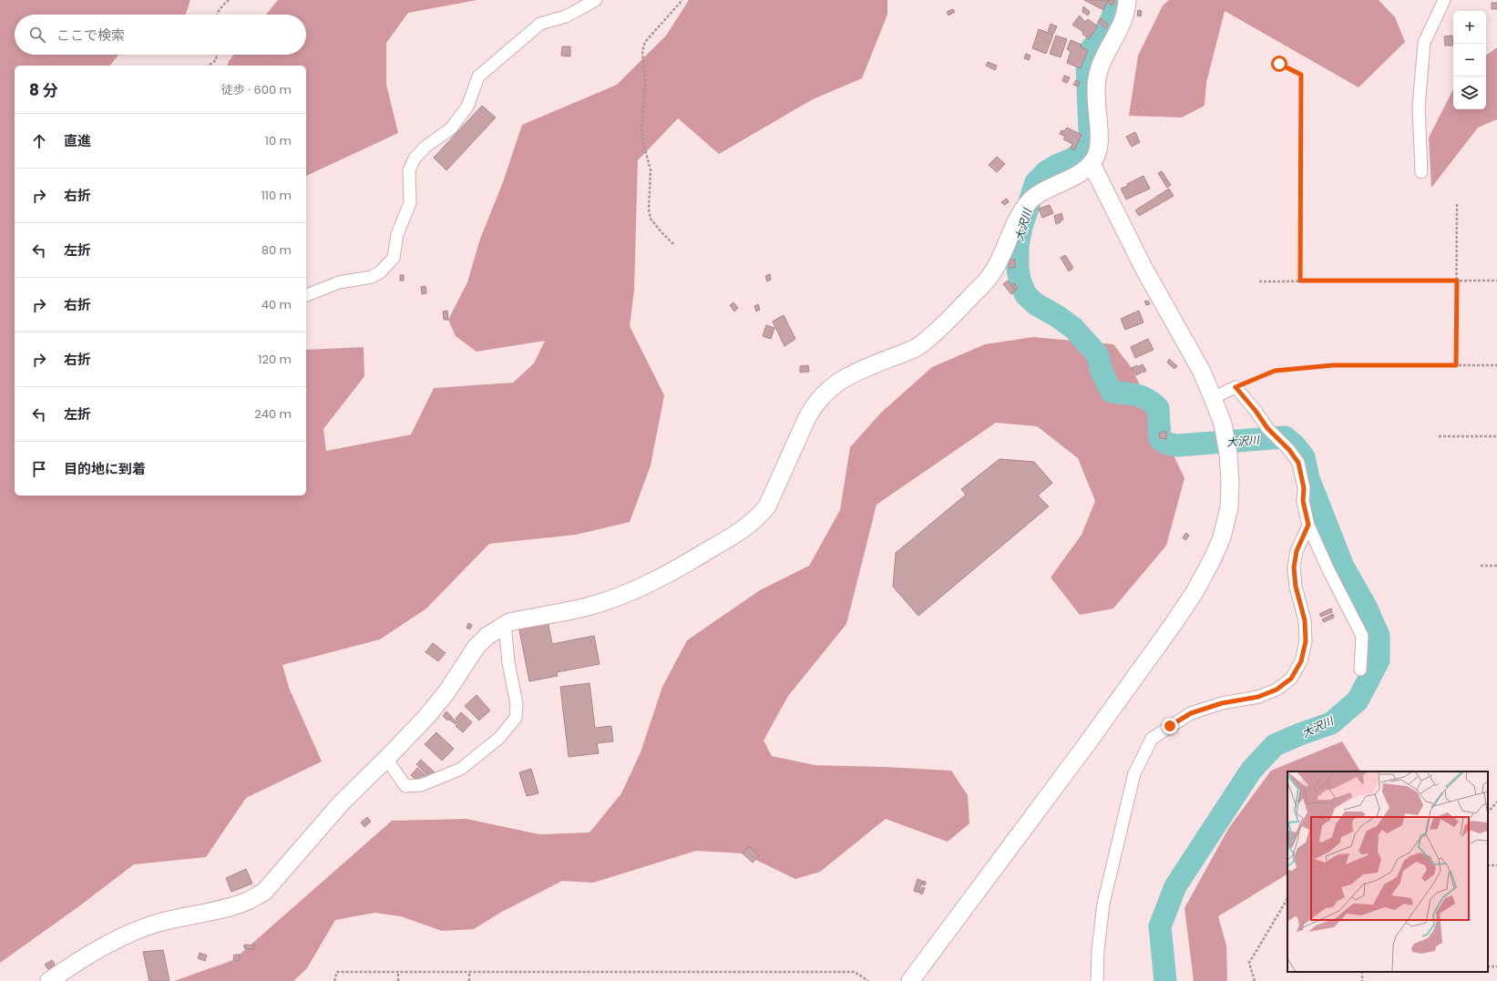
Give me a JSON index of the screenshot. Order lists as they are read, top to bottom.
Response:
{
  "water": ["大沢川"],
  "page": {
    "map_buttons": ["+", "−"],
    "search": "ここで検索",
    "heading": ["8 分", "徒歩 · 600 m"],
    "list": [
      ["直進", "10 m"],
      ["右折", "110 m"],
      ["左折", "80 m"],
      ["右折", "40 m"],
      ["右折", "120 m"],
      ["左折", "240 m"],
      "目的地に到着"
    ]
  }
}
